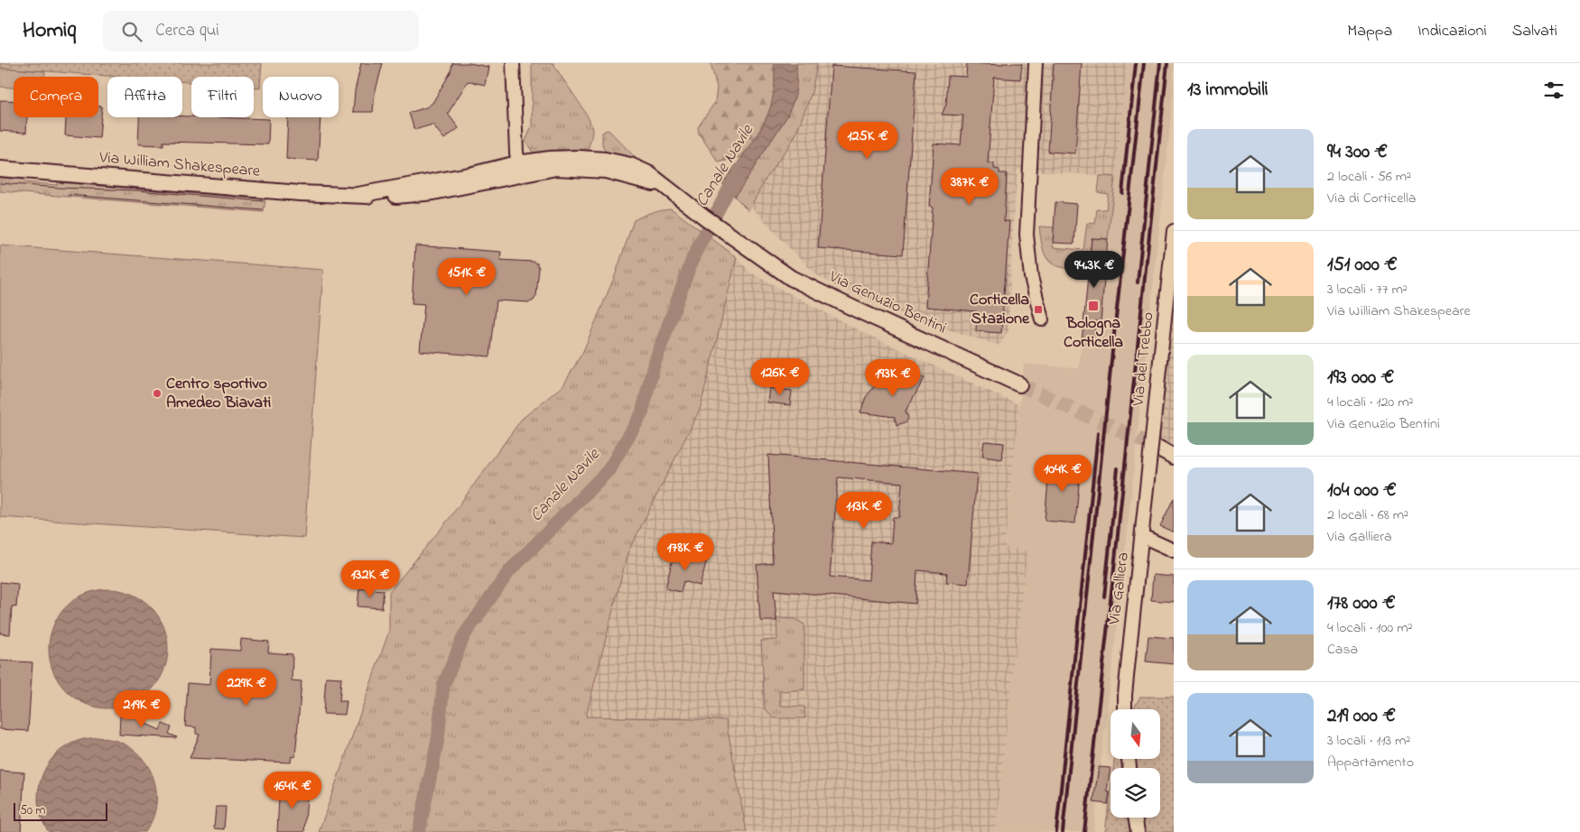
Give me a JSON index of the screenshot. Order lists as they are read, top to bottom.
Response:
{
  "streets": {
    "main road": ["Via William Shakespeare", "Via Genuzio Bentini"],
    "street": ["Via del Trebbo", "Via Galliera"]
  },
  "crossings": [
    ["Via William Shakespeare", "Via Genuzio Bentini"],
    ["Via del Trebbo", "Via Galliera"]
  ],
  "water": ["Canale Navile"],
  "places": {
    "transit": ["Bologna Corticella", "Corticella Stazione"],
    "other": ["Centro sportivo Amedeo Biavati"]
  },
  "scale_bar": "50 m",
  "north": "bottom",
  "page": {
    "header": "Homiq",
    "search": "Cerca qui",
    "nav": ["Mappa", "Indicazioni", "Salvati"],
    "heading": "13 immobili",
    "chip": [
      "Compra",
      "Affitta",
      "Filtri",
      "Nuovo"
    ],
    "list": [
      {
        "name": "94 300 €",
        "note": "2 locali · 56 m² · Via di Corticella"
      },
      {
        "name": "151 000 €",
        "note": "3 locali · 77 m² · Via William Shakespeare"
      },
      {
        "name": "193 000 €",
        "note": "4 locali · 120 m² · Via Genuzio Bentini"
      },
      {
        "name": "104 000 €",
        "note": "2 locali · 68 m² · Via Galliera"
      },
      {
        "name": "178 000 €",
        "note": "4 locali · 100 m² · Casa"
      },
      {
        "name": "219 000 €",
        "note": "3 locali · 113 m² · Appartamento"
      }
    ],
    "price": [
      "125K €",
      "387K €",
      "94.3K €",
      "151K €",
      "126K €",
      "193K €",
      "104K €",
      "113K €",
      "178K €",
      "132K €",
      "229K €",
      "219K €",
      "164K €"
    ],
    "scale": "50 m"
  }
}
